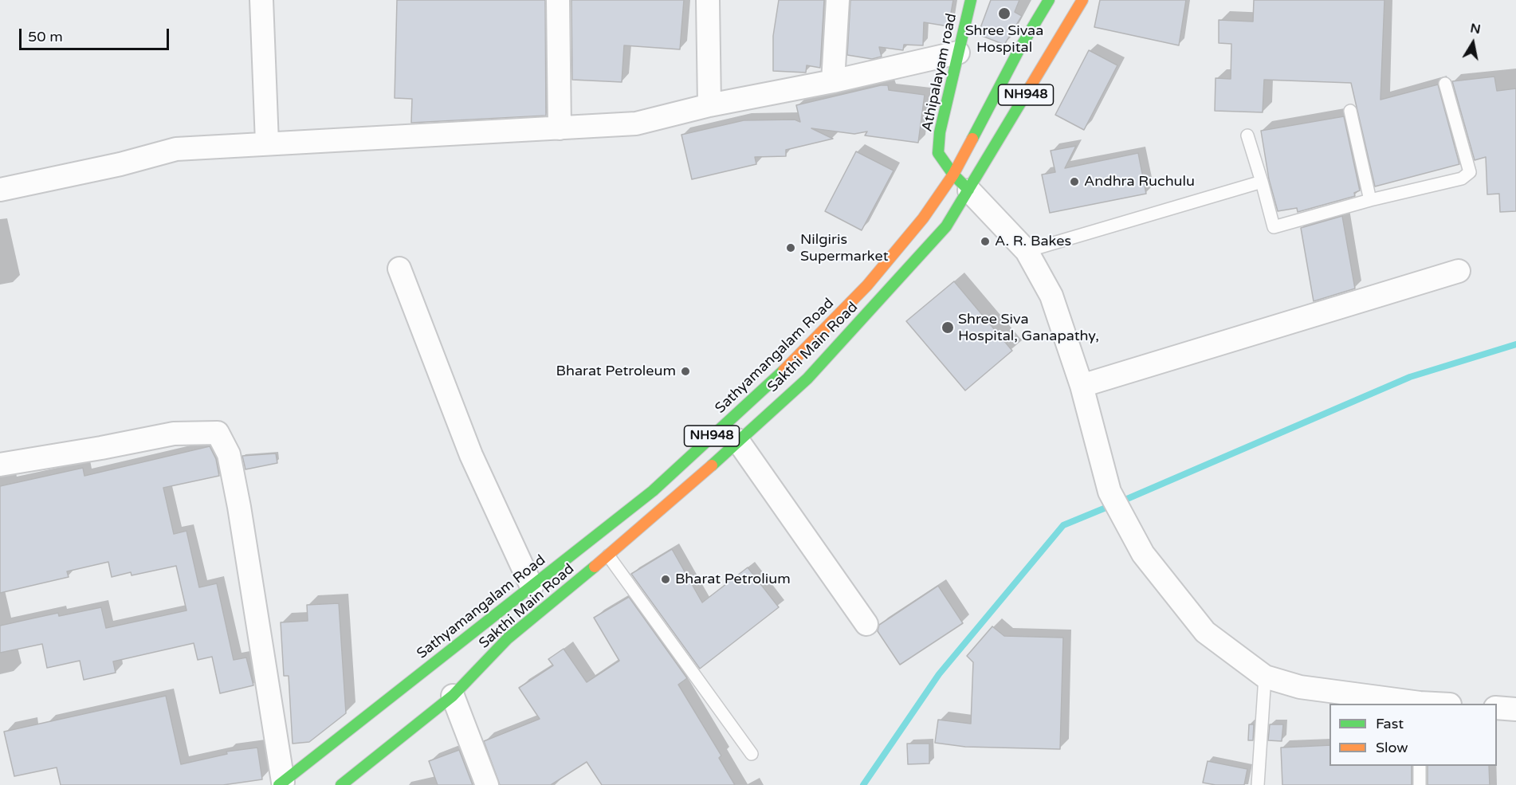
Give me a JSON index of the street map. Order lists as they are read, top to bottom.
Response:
{
  "streets": {
    "main road": [
      "Athipalayam road",
      "NH948",
      "Sakthi Main Road",
      "Sathyamangalam Road"
    ]
  },
  "crossings": [
    ["Athipalayam road", "Sakthi Main Road"],
    ["Athipalayam road", "Sathyamangalam Road"]
  ],
  "places": [
    "Shree Sivaa Hospital",
    "Andhra Ruchulu",
    "A. R. Bakes",
    "Nilgiris Supermarket",
    "Shree Siva Hospital, Ganapathy,",
    "Bharat Petroleum",
    "Bharat Petrolium"
  ],
  "legend": ["Fast", "Slow"],
  "scale_bar": "50 m",
  "north": "top"
}
